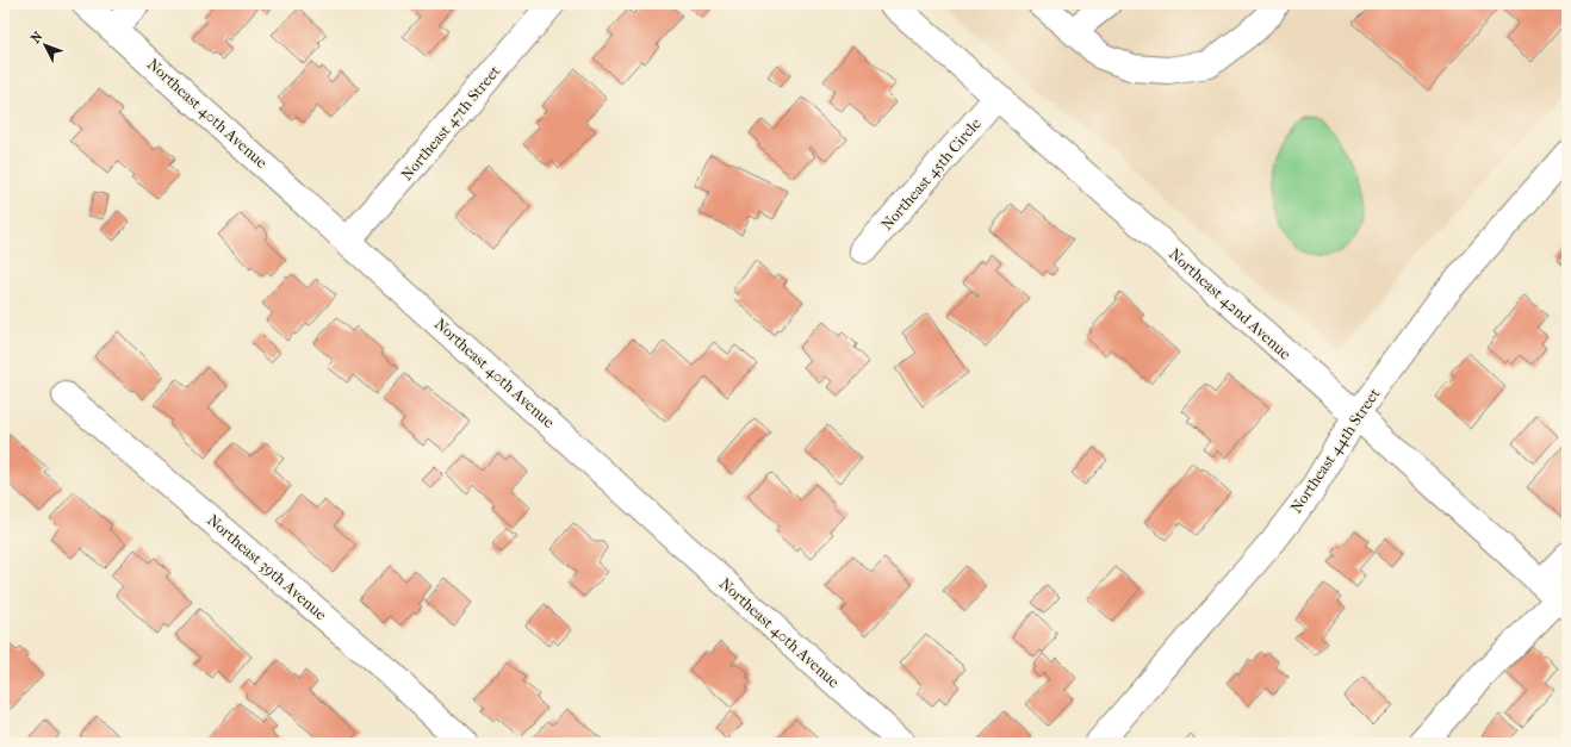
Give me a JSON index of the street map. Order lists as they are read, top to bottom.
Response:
{
  "streets": {
    "street": [
      "Northeast 40th Avenue",
      "Northeast 47th Street",
      "Northeast 45th Circle",
      "Northeast 42nd Avenue",
      "Northeast 44th Street",
      "Northeast 39th Avenue"
    ]
  },
  "crossings": [
    ["Northeast 40th Avenue", "Northeast 47th Street"],
    ["Northeast 45th Circle", "Northeast 42nd Avenue"],
    ["Northeast 42nd Avenue", "Northeast 44th Street"]
  ],
  "north": "top left"
}
